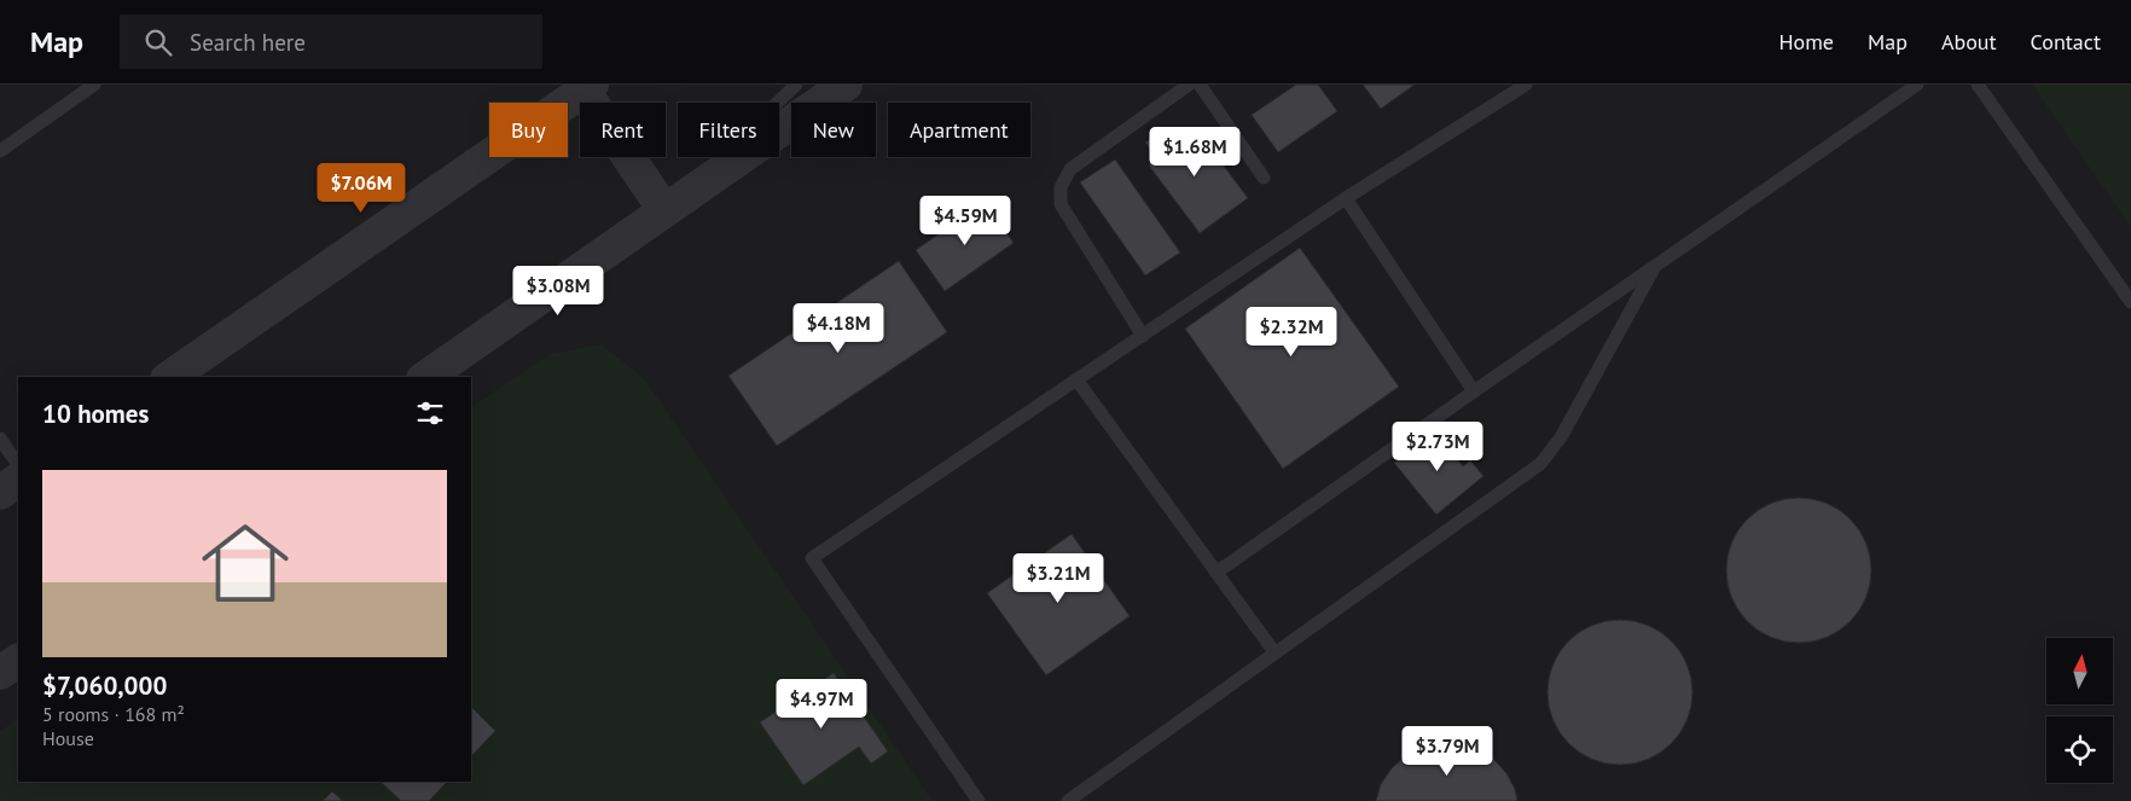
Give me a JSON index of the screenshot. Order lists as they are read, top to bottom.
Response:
{
  "north": "top",
  "page": {
    "header": "Map",
    "search": "Search here",
    "nav": [
      "Home",
      "Map",
      "About",
      "Contact"
    ],
    "chip": [
      "Buy",
      "Rent",
      "Filters",
      "New",
      "Apartment"
    ],
    "price": [
      "$1.68M",
      "$7.06M",
      "$4.59M",
      "$3.08M",
      "$4.18M",
      "$2.32M",
      "$2.73M",
      "$3.21M",
      "$4.97M",
      "$3.79M"
    ],
    "heading": "10 homes",
    "list": [
      {
        "name": "$7,060,000",
        "note": "5 rooms · 168 m² · House"
      }
    ]
  }
}
